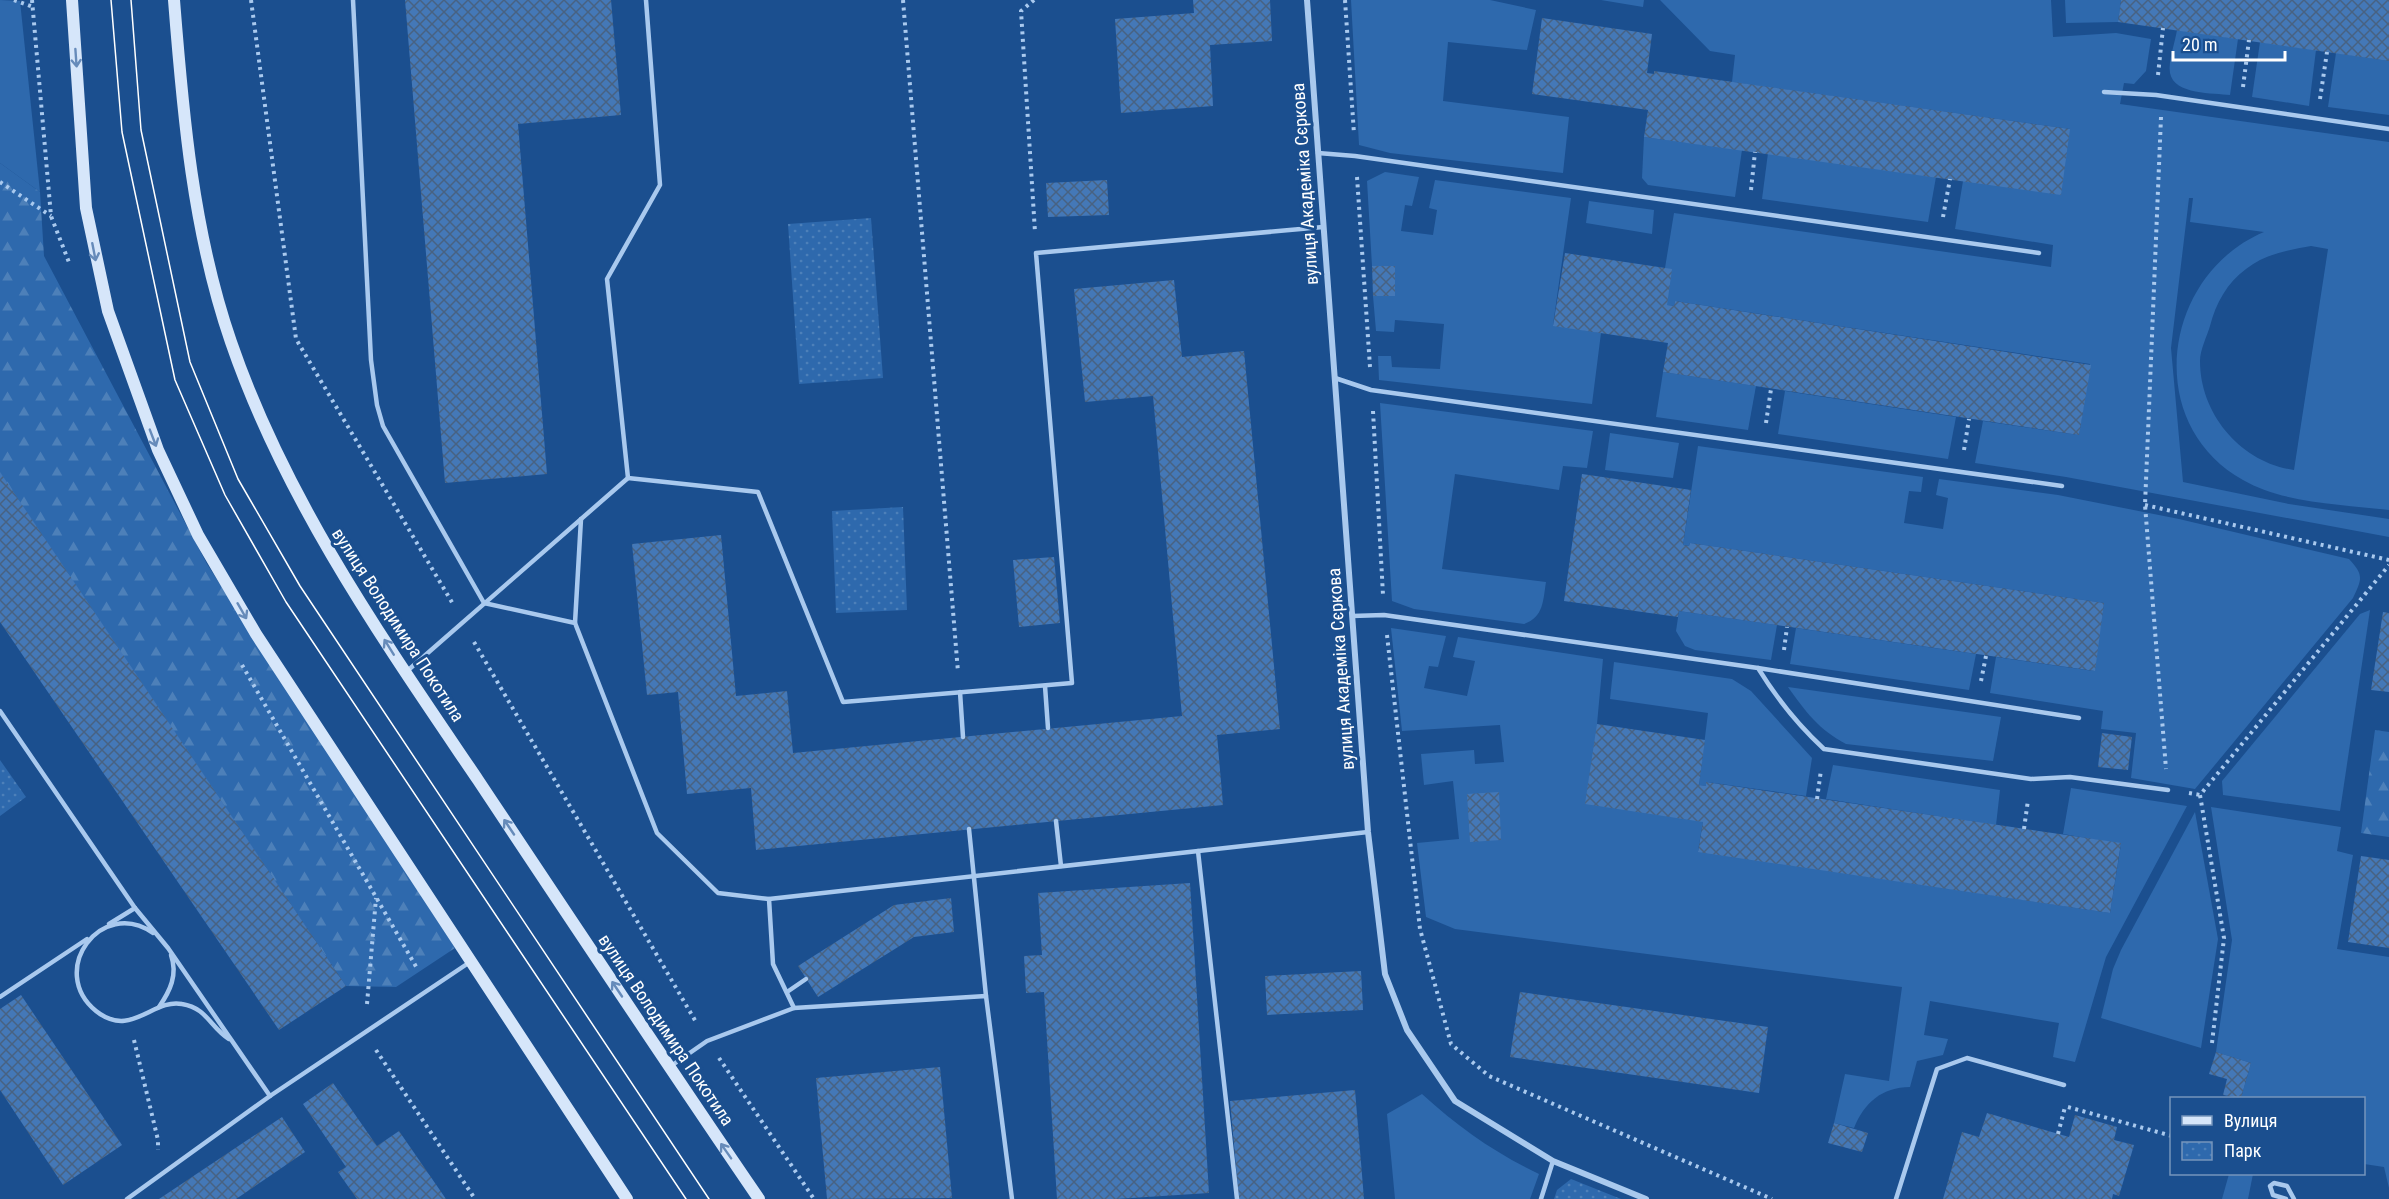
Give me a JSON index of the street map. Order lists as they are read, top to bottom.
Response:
{
  "streets": {
    "street": ["вулиця Академіка Сєркова", "вулиця Володимира Покотила"]
  },
  "legend": ["Вулиця", "Парк"],
  "scale_bar": "20 m"
}
